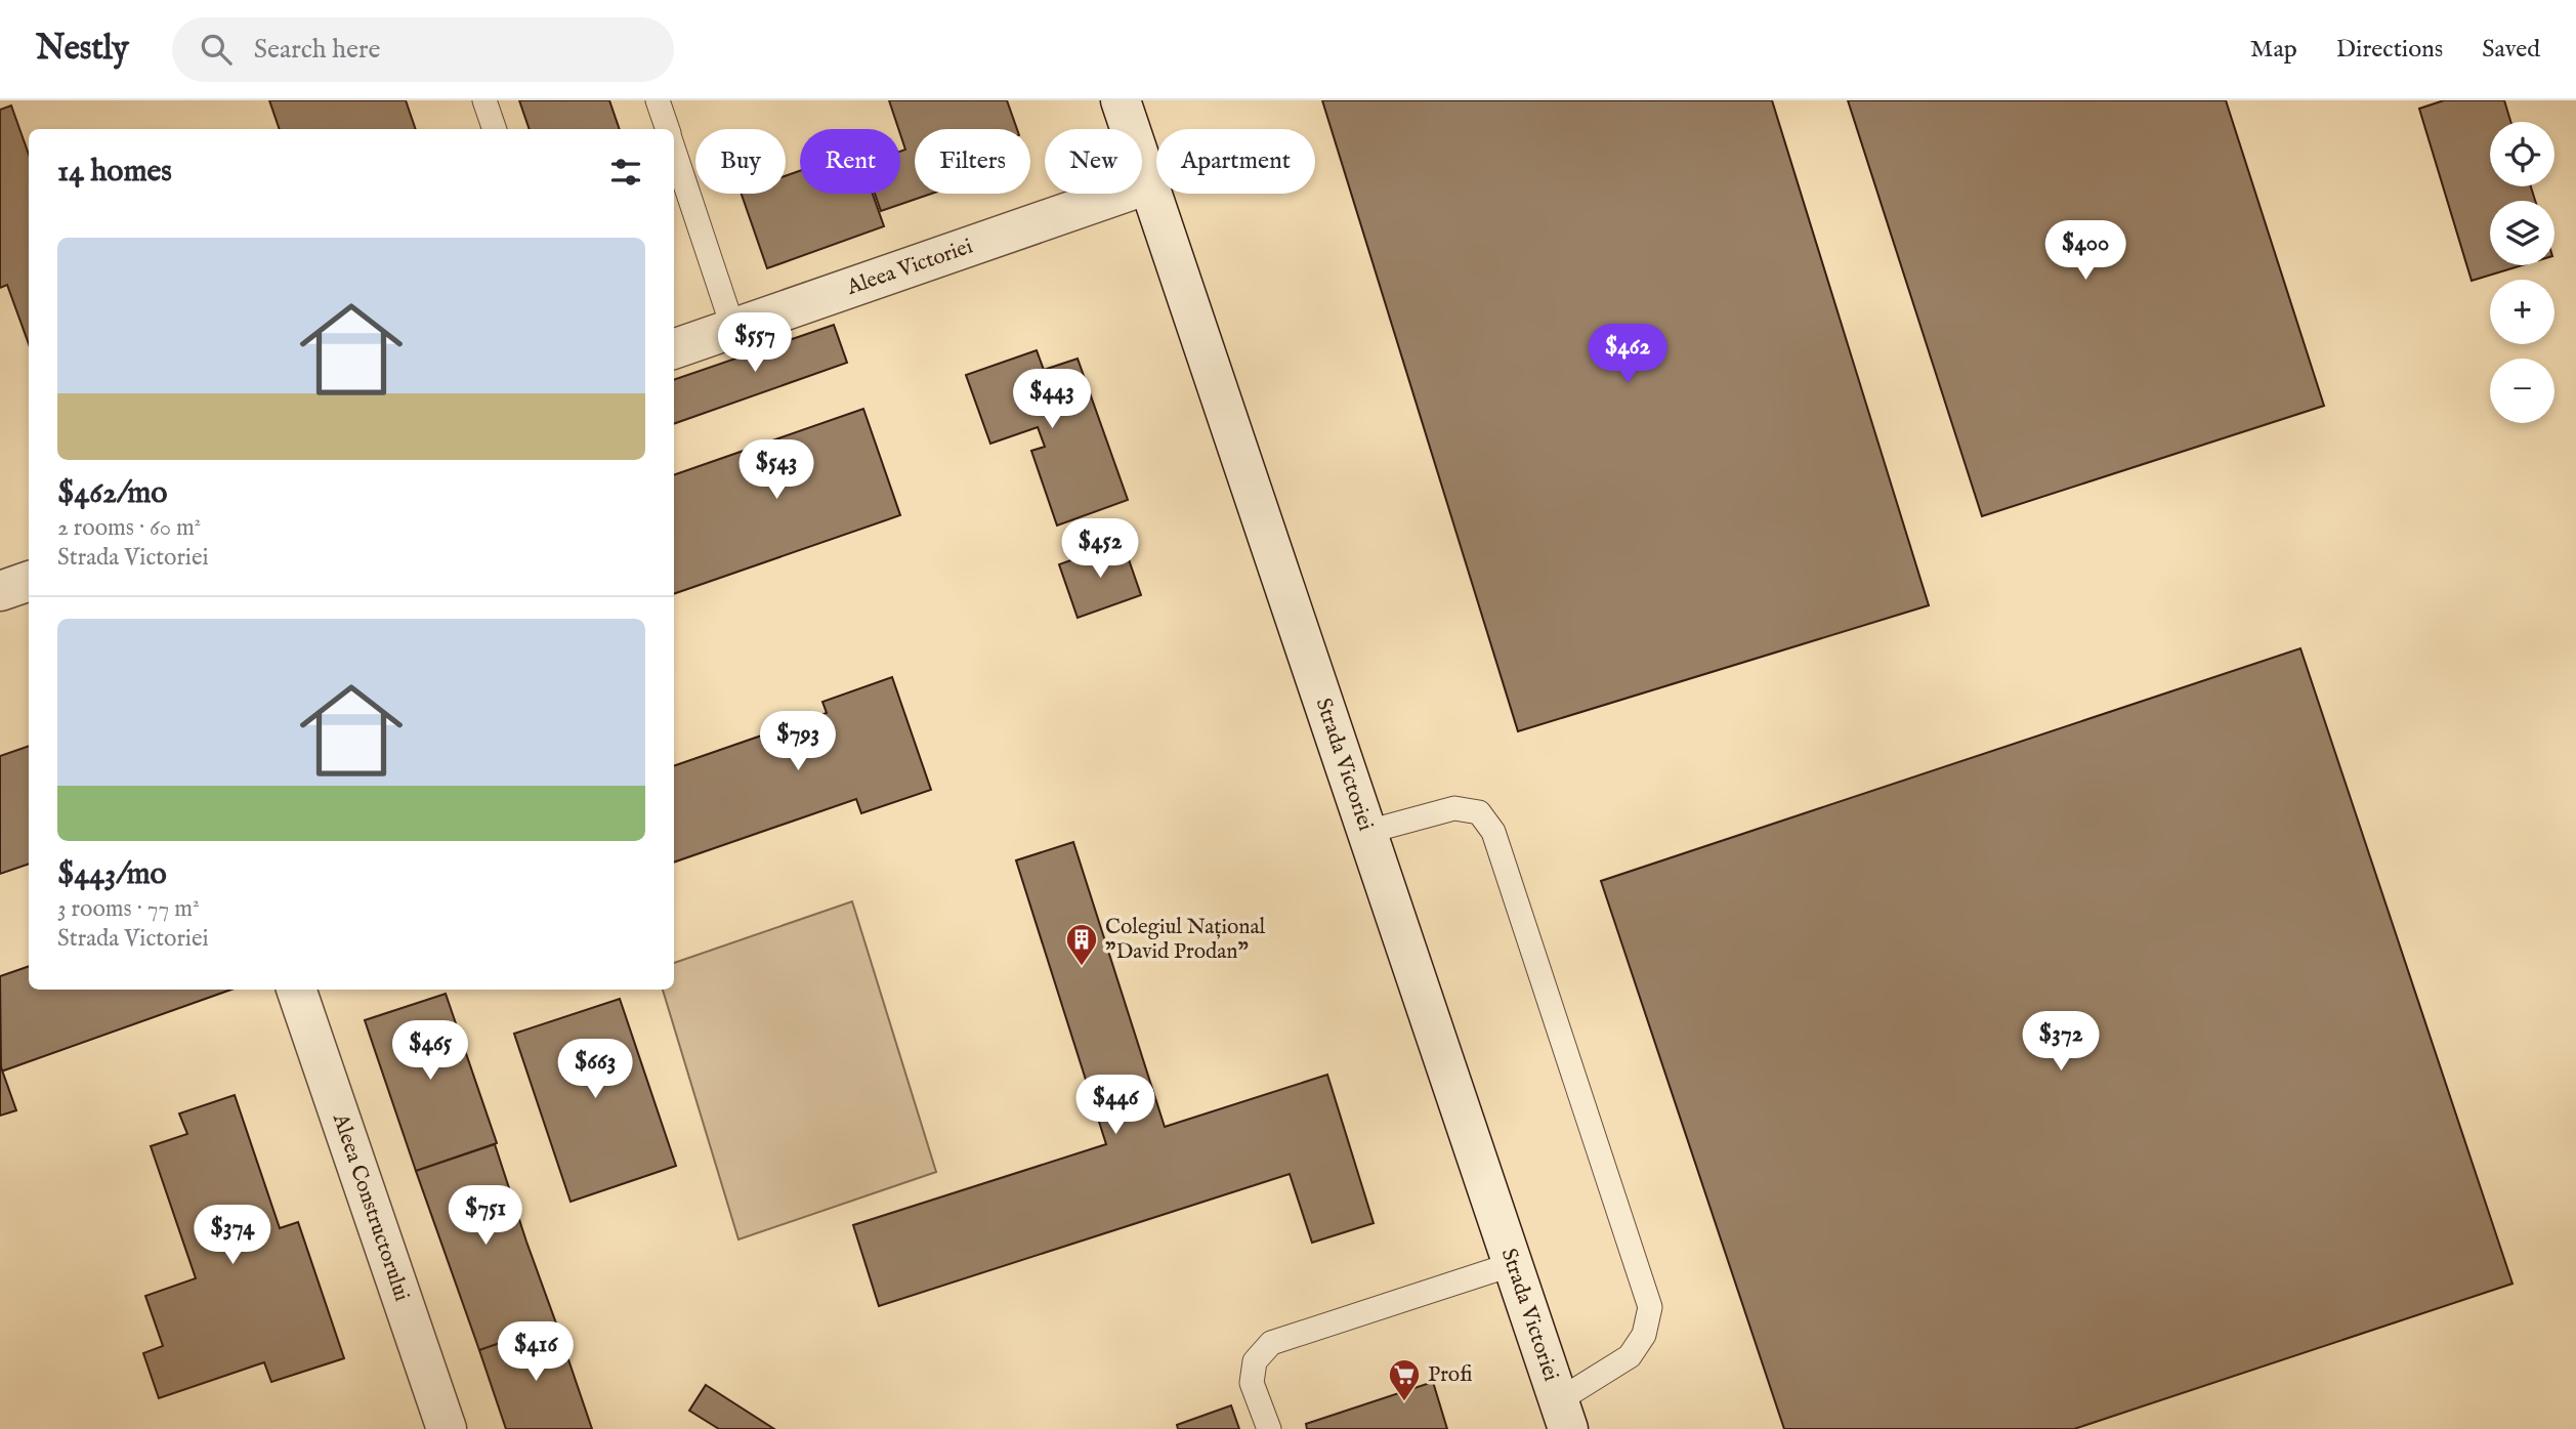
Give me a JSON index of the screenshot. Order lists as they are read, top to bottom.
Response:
{
  "streets": {
    "main road": ["Aleea Victoriei", "Strada Victoriei", "Aleea Constructorului"]
  },
  "crossings": [
    ["Aleea Victoriei", "Strada Victoriei"]
  ],
  "places": {
    "building": ["Colegiul Național \"David Prodan\""],
    "supermarket": ["Profi"]
  },
  "page": {
    "header": "Nestly",
    "search": "Search here",
    "nav": ["Map", "Directions", "Saved"],
    "map_buttons": ["+", "−"],
    "chip": [
      "Buy",
      "Rent",
      "Filters",
      "New",
      "Apartment"
    ],
    "heading": "14 homes",
    "list": [
      {
        "name": "$462/mo",
        "note": "2 rooms · 60 m² · Strada Victoriei"
      },
      {
        "name": "$443/mo",
        "note": "3 rooms · 77 m² · Strada Victoriei"
      }
    ],
    "price": [
      "$400",
      "$557",
      "$462",
      "$443",
      "$543",
      "$452",
      "$793",
      "$372",
      "$465",
      "$663",
      "$446",
      "$751",
      "$374",
      "$416"
    ]
  }
}
